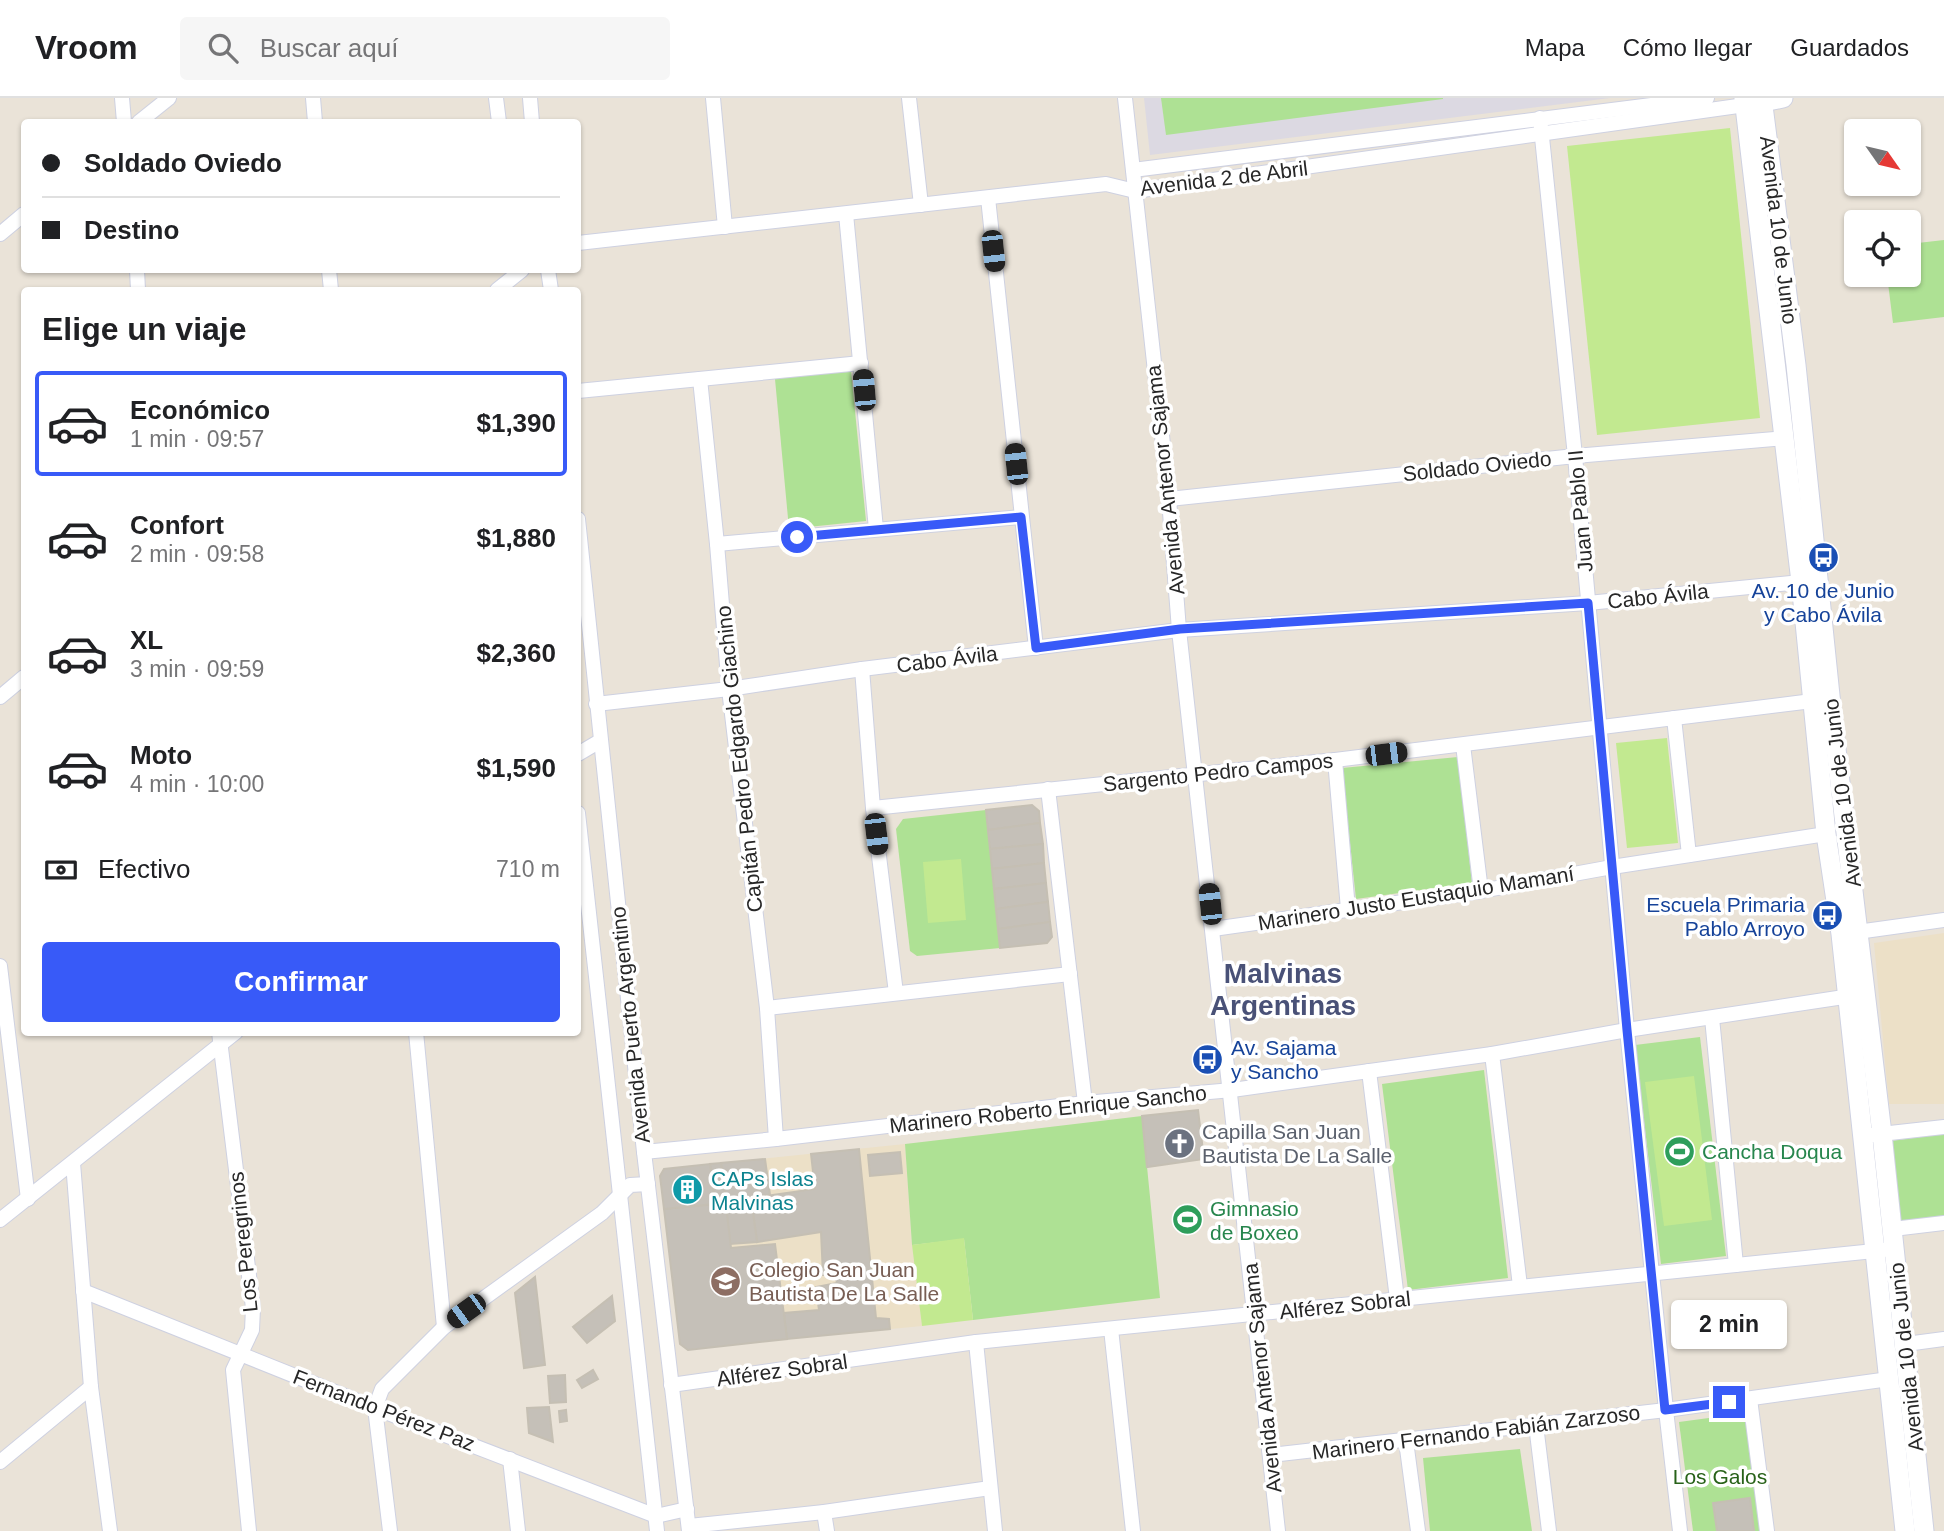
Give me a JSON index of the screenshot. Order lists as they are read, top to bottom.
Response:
{
  "streets": {
    "street": [
      "Avenida 2 de Abril",
      "Avenida 10 de Junio",
      "Soldado Oviedo",
      "Avenida Antenor Sajama",
      "Juan Pablo II",
      "Cabo Ávila",
      "Capitán Pedro Edgardo Giachino",
      "Sargento Pedro Campos",
      "Marinero Justo Eustaquio Mamaní",
      "Avenida Puerto Argentino",
      "Marinero Roberto Enrique Sancho",
      "Los Peregrinos",
      "Alférez Sobral",
      "Fernando Pérez Paz",
      "Marinero Fernando Fabián Zarzoso"
    ]
  },
  "crossings": [
    ["Avenida 2 de Abril", "Avenida 10 de Junio"],
    ["Avenida 2 de Abril", "Avenida Antenor Sajama"],
    ["Avenida 2 de Abril", "Juan Pablo II"],
    ["Avenida 10 de Junio", "Soldado Oviedo"],
    ["Avenida 10 de Junio", "Cabo Ávila"],
    ["Avenida 10 de Junio", "Sargento Pedro Campos"],
    ["Avenida 10 de Junio", "Marinero Justo Eustaquio Mamaní"],
    ["Avenida 10 de Junio", "Marinero Roberto Enrique Sancho"],
    ["Avenida 10 de Junio", "Alférez Sobral"],
    ["Avenida 10 de Junio", "Marinero Fernando Fabián Zarzoso"],
    ["Soldado Oviedo", "Avenida Antenor Sajama"],
    ["Soldado Oviedo", "Juan Pablo II"],
    ["Avenida Antenor Sajama", "Cabo Ávila"],
    ["Avenida Antenor Sajama", "Sargento Pedro Campos"],
    ["Avenida Antenor Sajama", "Marinero Justo Eustaquio Mamaní"],
    ["Avenida Antenor Sajama", "Marinero Roberto Enrique Sancho"],
    ["Avenida Antenor Sajama", "Alférez Sobral"],
    ["Avenida Antenor Sajama", "Marinero Fernando Fabián Zarzoso"],
    ["Juan Pablo II", "Cabo Ávila"],
    ["Juan Pablo II", "Sargento Pedro Campos"],
    ["Juan Pablo II", "Marinero Justo Eustaquio Mamaní"],
    ["Juan Pablo II", "Marinero Roberto Enrique Sancho"],
    ["Juan Pablo II", "Alférez Sobral"],
    ["Juan Pablo II", "Marinero Fernando Fabián Zarzoso"],
    ["Cabo Ávila", "Capitán Pedro Edgardo Giachino"],
    ["Cabo Ávila", "Avenida Puerto Argentino"],
    ["Capitán Pedro Edgardo Giachino", "Marinero Roberto Enrique Sancho"],
    ["Avenida Puerto Argentino", "Marinero Roberto Enrique Sancho"],
    ["Avenida Puerto Argentino", "Alférez Sobral"],
    ["Avenida Puerto Argentino", "Fernando Pérez Paz"],
    ["Los Peregrinos", "Fernando Pérez Paz"]
  ],
  "districts": ["Malvinas Argentinas"],
  "parks": ["Los Galos"],
  "places": {
    "bus stop": ["Av. 10 de Junio y Cabo Ávila", "Escuela Primaria Pablo Arroyo", "Av. Sajama y Sancho"],
    "church": ["Capilla San Juan Bautista De La Salle"],
    "sports": ["Cancha Doqua", "Gimnasio de Boxeo"],
    "building": ["CAPs Islas Malvinas"],
    "school or university": ["Colegio San Juan Bautista De La Salle"]
  },
  "north": "bottom right",
  "page": {
    "header": "Vroom",
    "search": "Buscar aquí",
    "nav": ["Mapa", "Cómo llegar", "Guardados"],
    "banner": ["Soldado Oviedo", "Destino"],
    "heading": "Elige un viaje",
    "list": [
      {
        "name": "Económico",
        "note": "1 min · 09:57",
        "value": "$1,390"
      },
      {
        "name": "Confort",
        "note": "2 min · 09:58",
        "value": "$1,880"
      },
      {
        "name": "XL",
        "note": "3 min · 09:59",
        "value": "$2,360"
      },
      {
        "name": "Moto",
        "note": "4 min · 10:00",
        "value": "$1,590"
      }
    ],
    "pay": ["Efectivo", "710 m"],
    "buttons": "Confirmar",
    "bubble": "2 min"
  }
}
